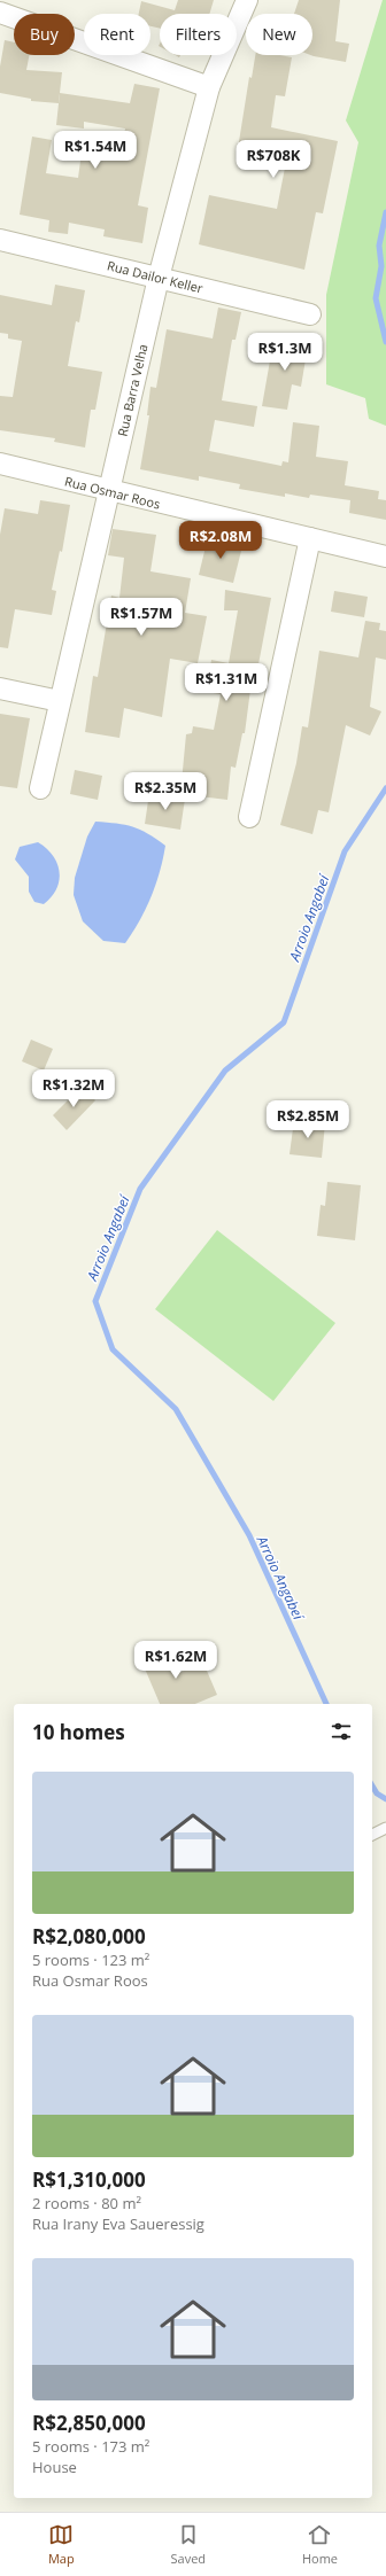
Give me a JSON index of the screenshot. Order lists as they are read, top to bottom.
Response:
{
  "streets": {
    "street": ["Rua Dailor Keller", "Rua Barra Velha", "Rua Osmar Roos"]
  },
  "crossings": [
    ["Rua Dailor Keller", "Rua Barra Velha"],
    ["Rua Barra Velha", "Rua Osmar Roos"]
  ],
  "water": ["Arroio Angabeí"],
  "page": {
    "chip": [
      "Buy",
      "Rent",
      "Filters",
      "New"
    ],
    "price": [
      "R$1.54M",
      "R$708K",
      "R$1.3M",
      "R$2.08M",
      "R$1.57M",
      "R$1.31M",
      "R$2.35M",
      "R$1.32M",
      "R$2.85M",
      "R$1.62M"
    ],
    "heading": "10 homes",
    "list": [
      {
        "name": "R$2,080,000",
        "note": "5 rooms · 123 m² · Rua Osmar Roos"
      },
      {
        "name": "R$1,310,000",
        "note": "2 rooms · 80 m² · Rua Irany Eva Saueressig"
      },
      {
        "name": "R$2,850,000",
        "note": "5 rooms · 173 m² · House"
      }
    ],
    "tabs": ["Map", "Saved", "Home"]
  }
}
